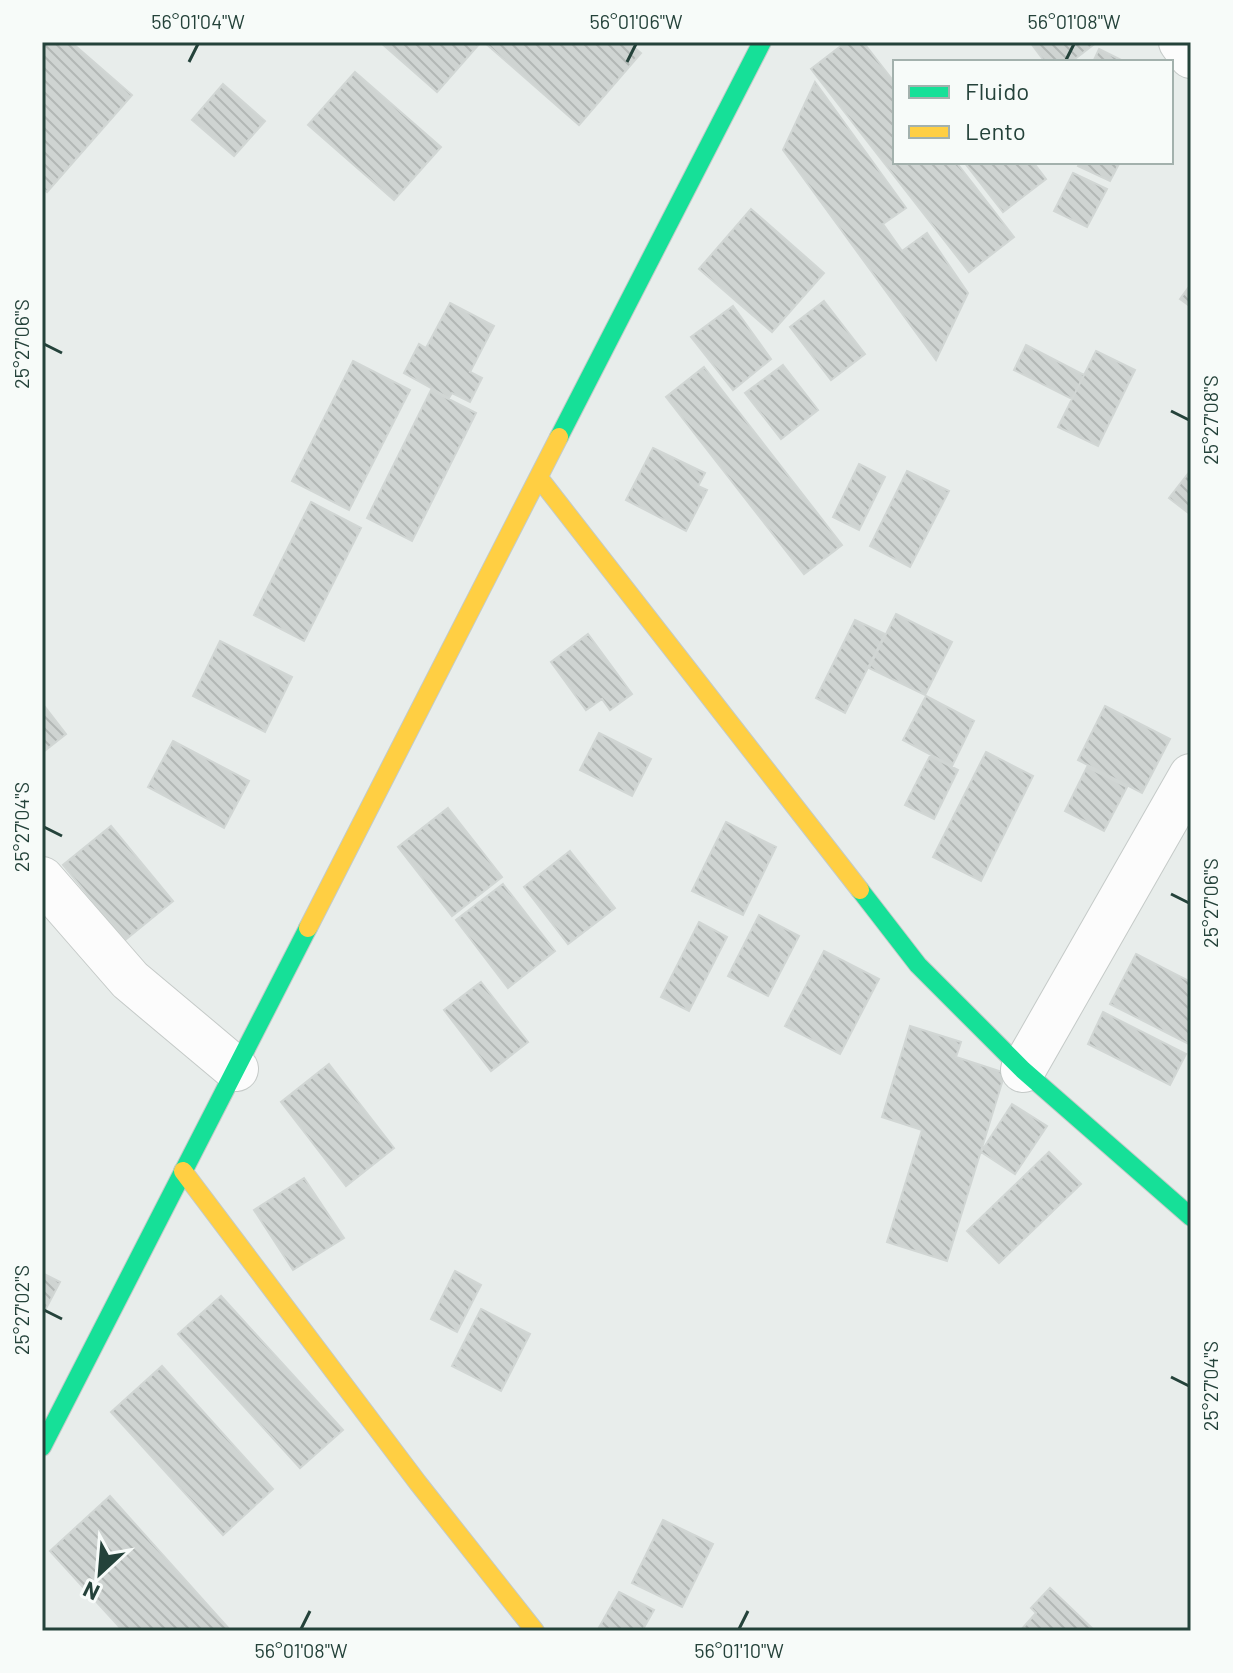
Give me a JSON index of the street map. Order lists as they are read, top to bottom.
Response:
{
  "legend": ["Fluido", "Lento"],
  "north": "bottom left",
  "coordinates": [
    "56°01'04\"W",
    "56°01'06\"W",
    "56°01'08\"W",
    "25°27'06\"S",
    "25°27'08\"S",
    "25°27'04\"S",
    "25°27'02\"S",
    "56°01'10\"W"
  ]
}
